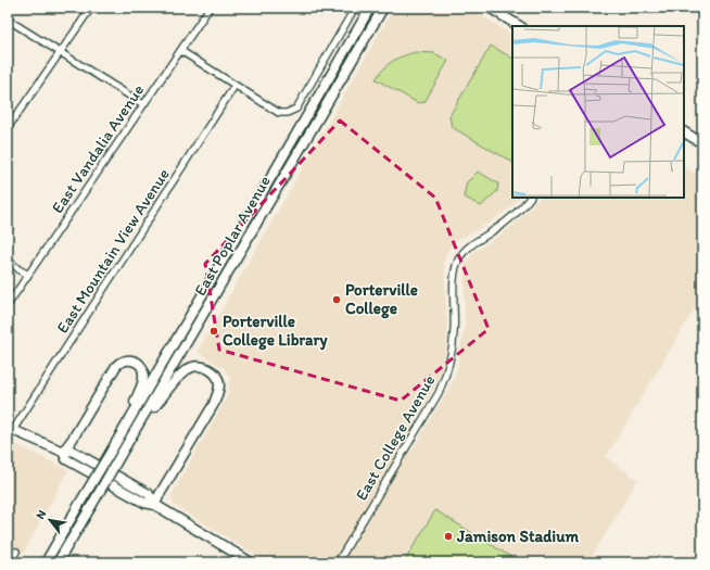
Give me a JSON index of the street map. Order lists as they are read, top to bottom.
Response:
{
  "streets": {
    "main road": ["East Poplar Avenue"],
    "street": ["East Vandalia Avenue", "East Mountain View Avenue", "East College Avenue"]
  },
  "places": ["Porterville College", "Porterville College Library", "Jamison Stadium"],
  "north": "top left"
}
